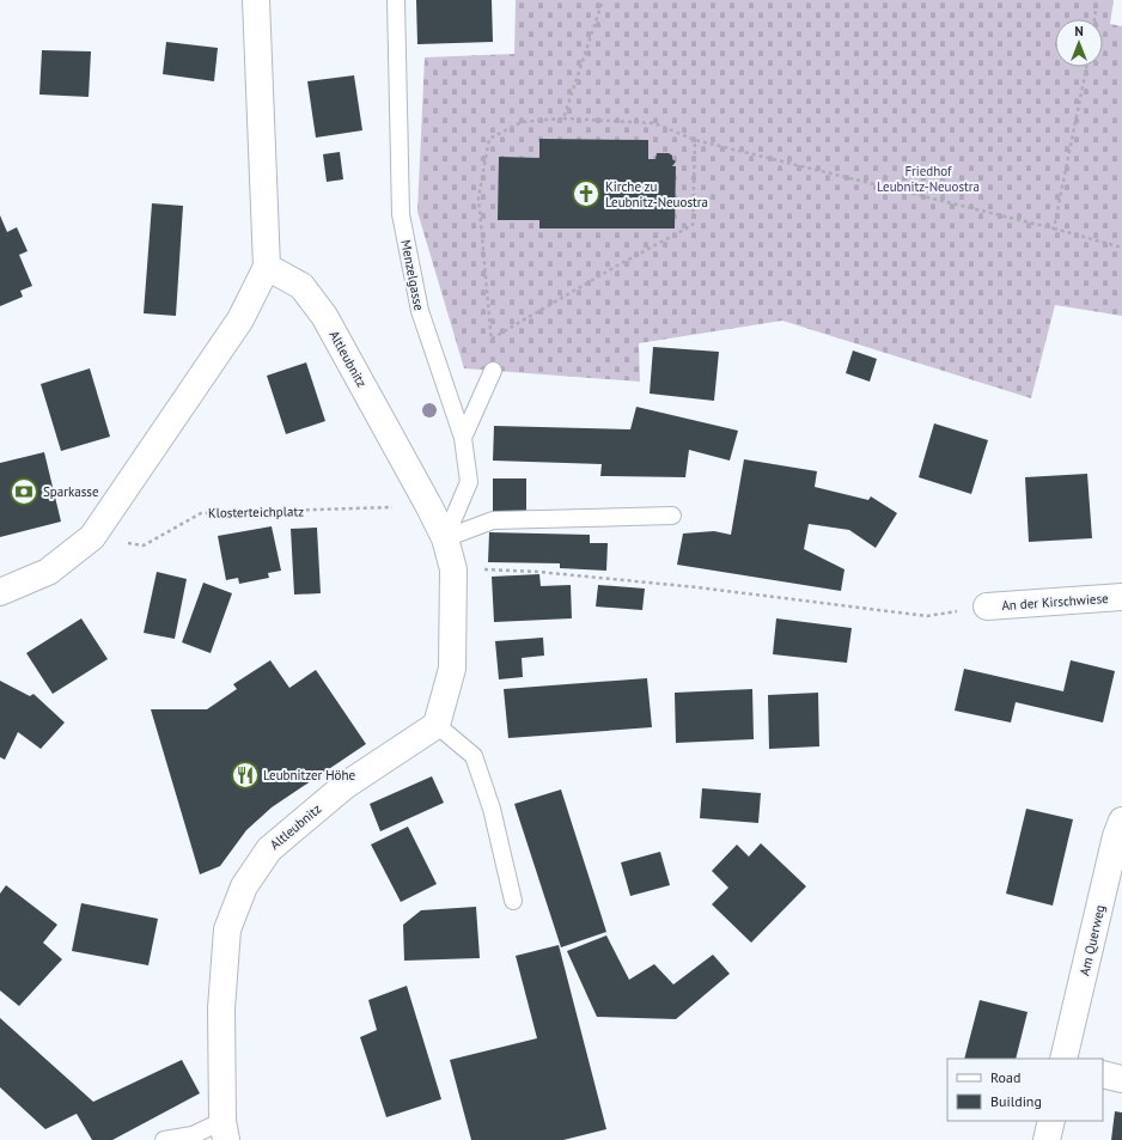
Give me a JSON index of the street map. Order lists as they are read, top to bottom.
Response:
{
  "streets": {
    "street": ["Altleubnitz", "An der Kirschwiese", "Am Querweg"],
    "lane": ["Menzelgasse"],
    "path": ["Klosterteichplatz"]
  },
  "crossings": [
    ["Menzelgasse", "Altleubnitz"],
    ["Altleubnitz", "Klosterteichplatz"]
  ],
  "parks": ["Friedhof Leubnitz-Neuostra"],
  "places": {
    "church": ["Kirche zu Leubnitz-Neuostra"],
    "bank": ["Sparkasse"],
    "restaurant": ["Leubnitzer Höhe"]
  },
  "legend": ["Road", "Building"],
  "north": "top"
}
